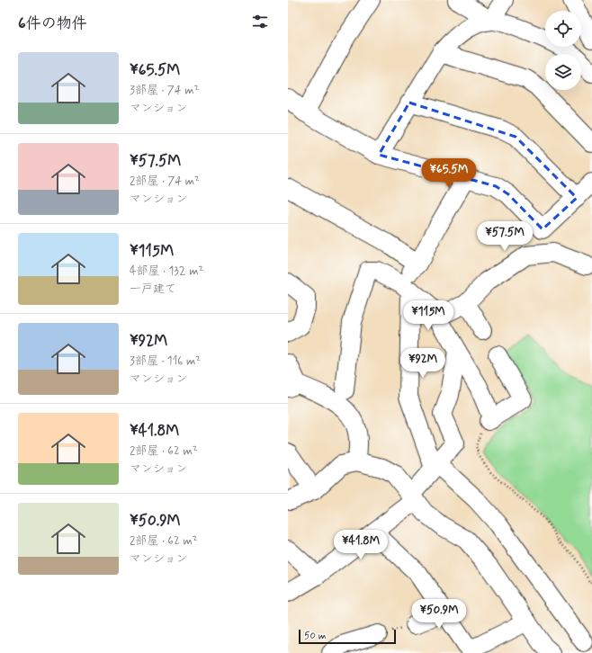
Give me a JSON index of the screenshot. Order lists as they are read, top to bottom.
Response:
{
  "scale_bar": "50 m",
  "page": {
    "heading": "6件の物件",
    "list": [
      {
        "name": "¥65.5M",
        "note": "3部屋 · 74 m² · マンション"
      },
      {
        "name": "¥57.5M",
        "note": "2部屋 · 74 m² · マンション"
      },
      {
        "name": "¥115M",
        "note": "4部屋 · 132 m² · 一戸建て"
      },
      {
        "name": "¥92M",
        "note": "3部屋 · 116 m² · マンション"
      },
      {
        "name": "¥41.8M",
        "note": "2部屋 · 62 m² · マンション"
      },
      {
        "name": "¥50.9M",
        "note": "2部屋 · 62 m² · マンション"
      }
    ],
    "price": [
      "¥65.5M",
      "¥57.5M",
      "¥115M",
      "¥92M",
      "¥41.8M",
      "¥50.9M"
    ],
    "scale": "50 m"
  }
}
